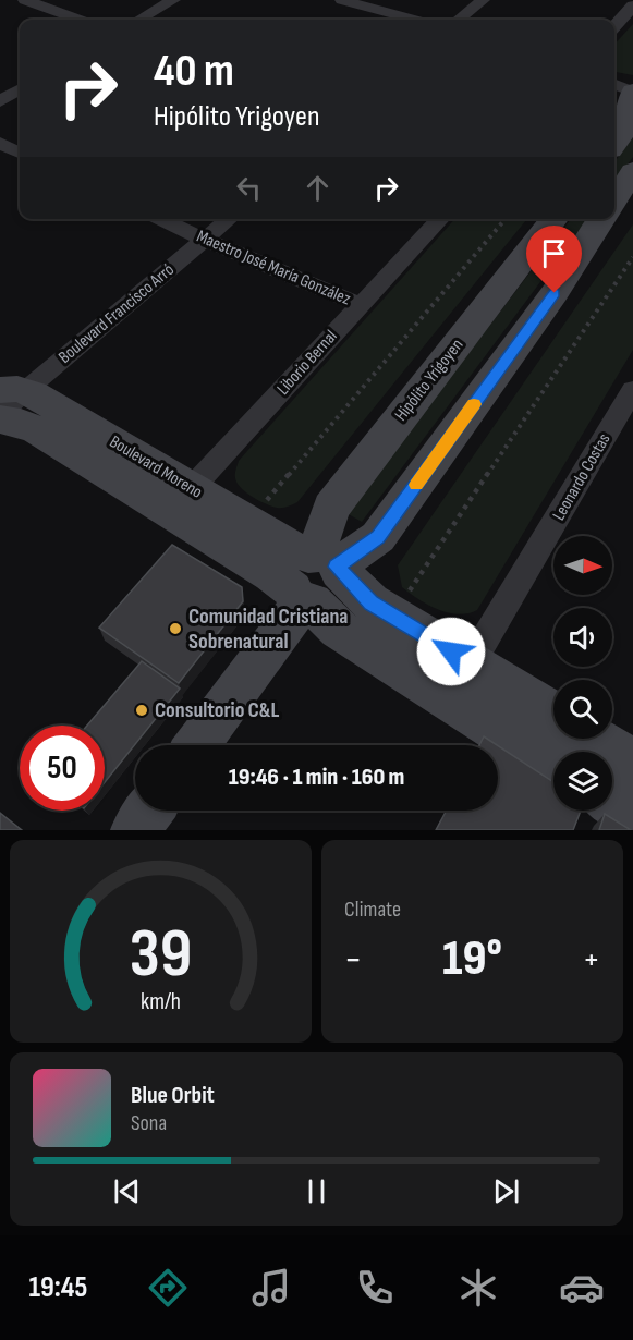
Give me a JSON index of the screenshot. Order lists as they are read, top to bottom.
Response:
{
  "streets": {
    "main road": ["Hipólito Yrigoyen", "Boulevard Moreno"],
    "street": [
      "Maestro José María González",
      "Boulevard Francisco Arró",
      "Liborio Bernal",
      "Leonardo Costas"
    ]
  },
  "crossings": [
    ["Maestro José María González", "Boulevard Francisco Arró"],
    ["Maestro José María González", "Liborio Bernal"],
    ["Boulevard Francisco Arró", "Boulevard Moreno"],
    ["Liborio Bernal", "Boulevard Moreno"],
    ["Hipólito Yrigoyen", "Boulevard Moreno"],
    ["Boulevard Moreno", "Leonardo Costas"]
  ],
  "places": ["Comunidad Cristiana Sobrenatural", "Consultorio C&L"],
  "north": "right",
  "page": {
    "turn": ["40 m", "Hipólito Yrigoyen"],
    "limit": "50",
    "trip": "19:46 · 1 min · 160 m",
    "tile": "Climate",
    "heat": ["−", "19°", "+"],
    "song": ["Blue Orbit", "Sona"],
    "tabs": "19:45",
    "gauge": ["39", "km/h"]
  }
}
